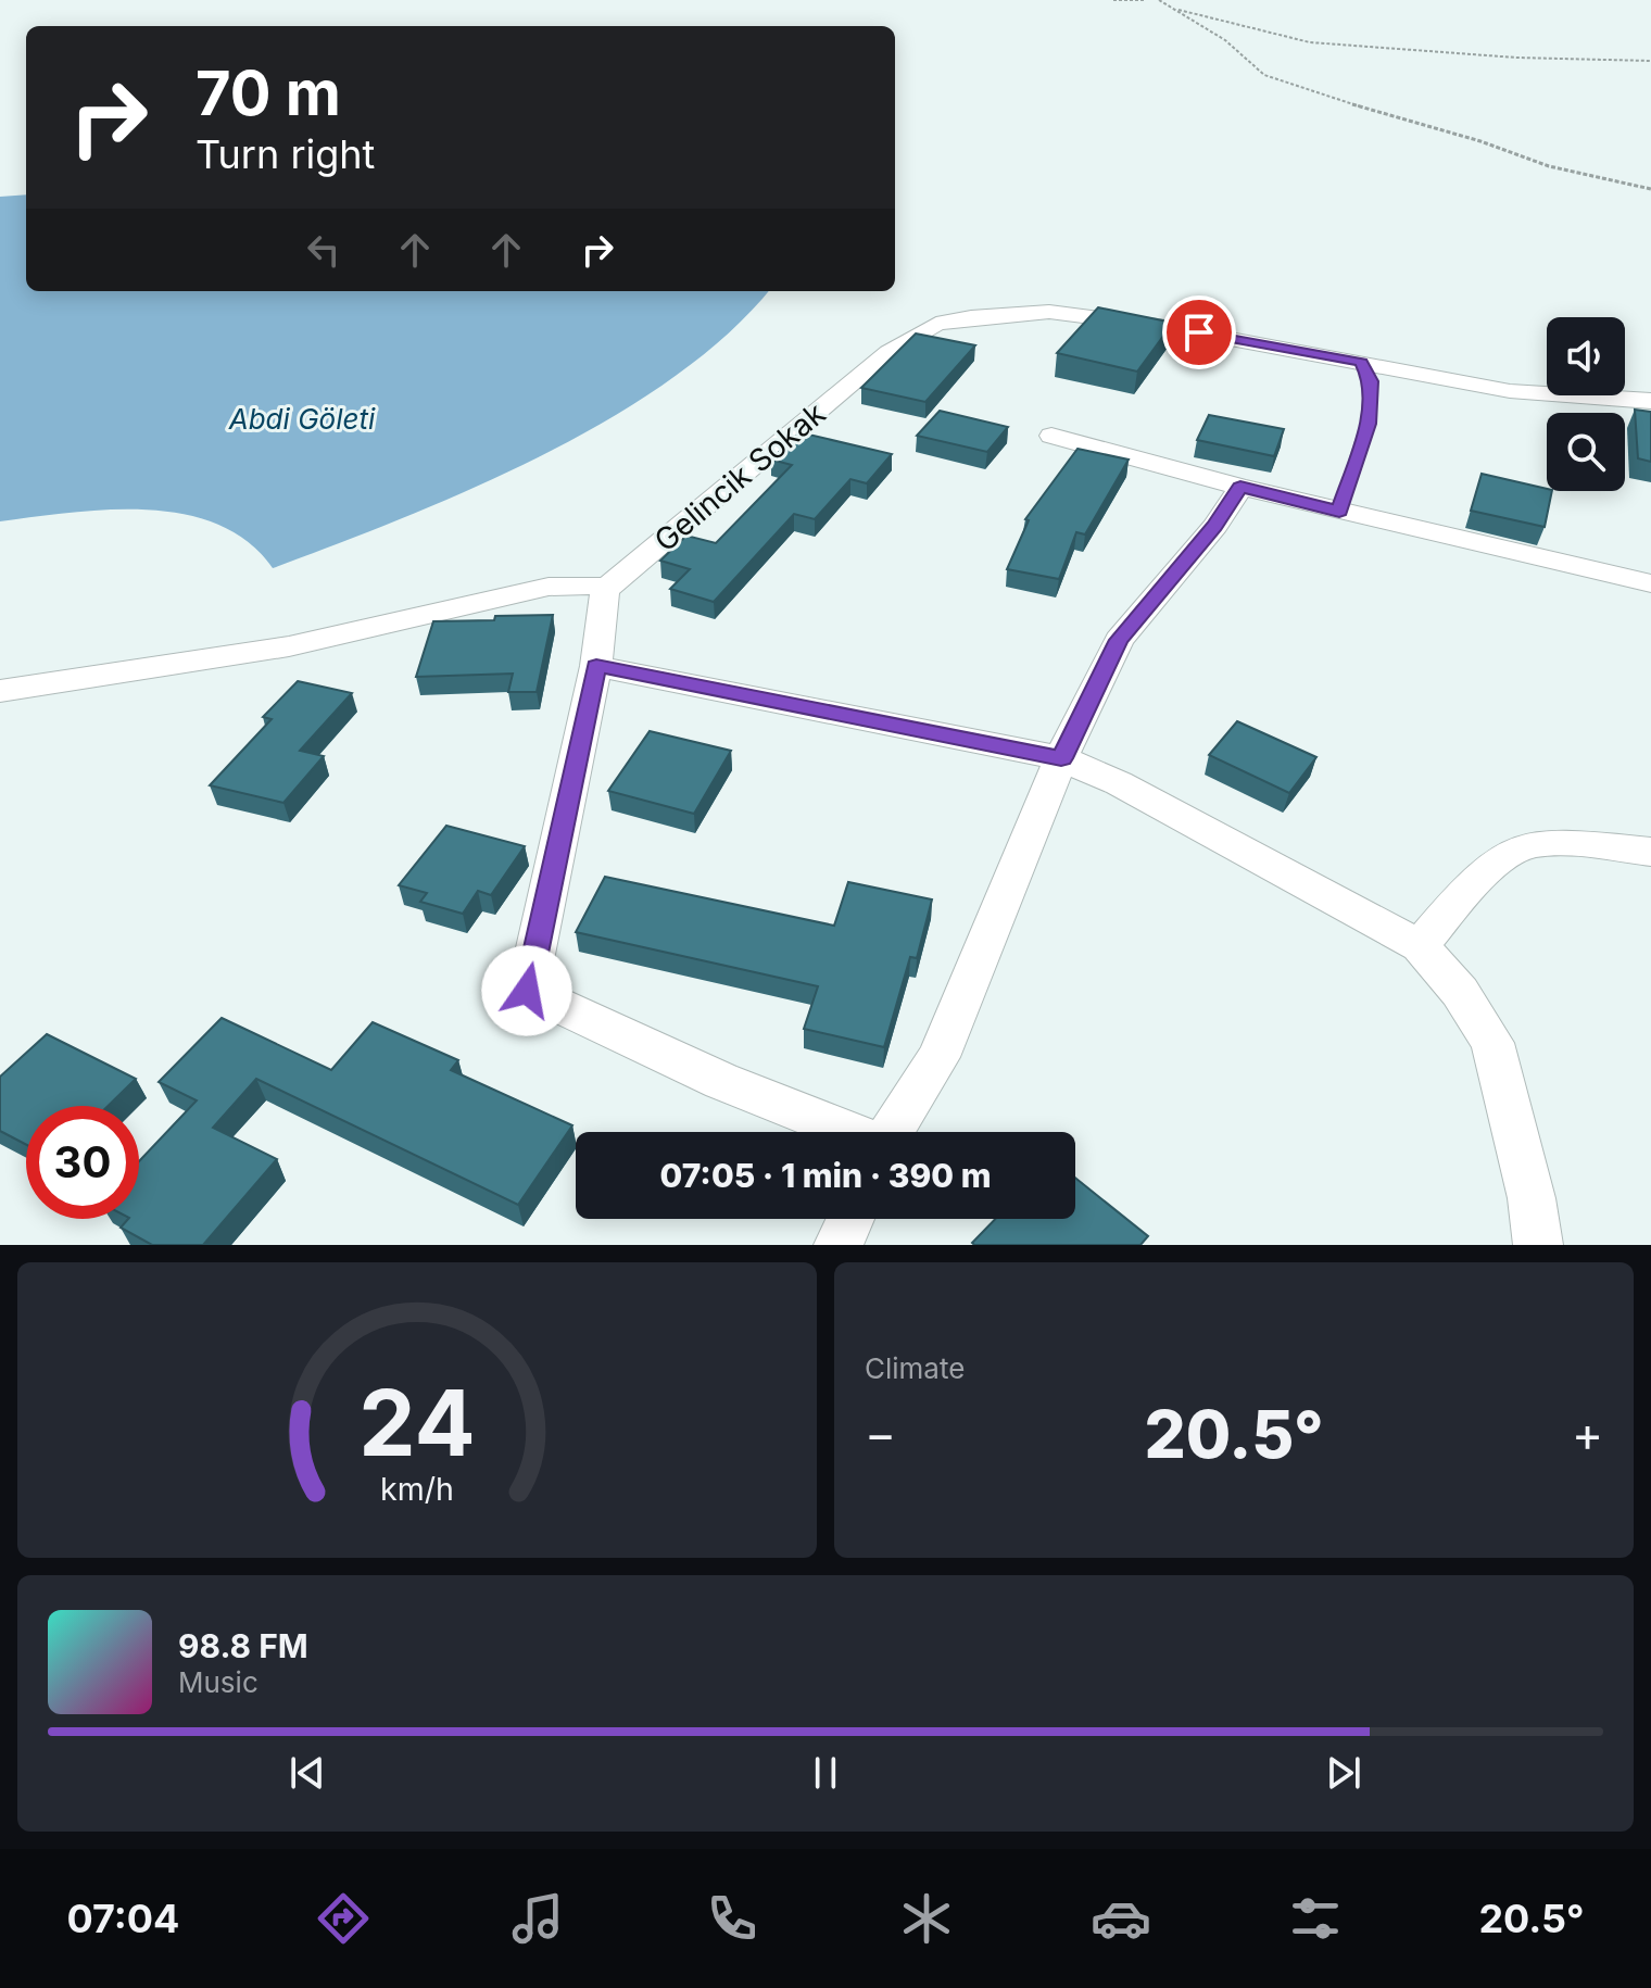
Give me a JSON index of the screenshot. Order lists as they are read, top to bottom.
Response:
{
  "streets": {
    "street": ["Gelincik Sokak"]
  },
  "water": ["Abdi Göleti"],
  "page": {
    "turn": ["70 m", "Turn right"],
    "limit": "30",
    "trip": "07:05 · 1 min · 390 m",
    "tile": "Climate",
    "heat": ["−", "20.5°", "+"],
    "song": ["98.8 FM", "Music"],
    "tabs": ["07:04", "20.5°"],
    "gauge": ["24", "km/h"]
  }
}
